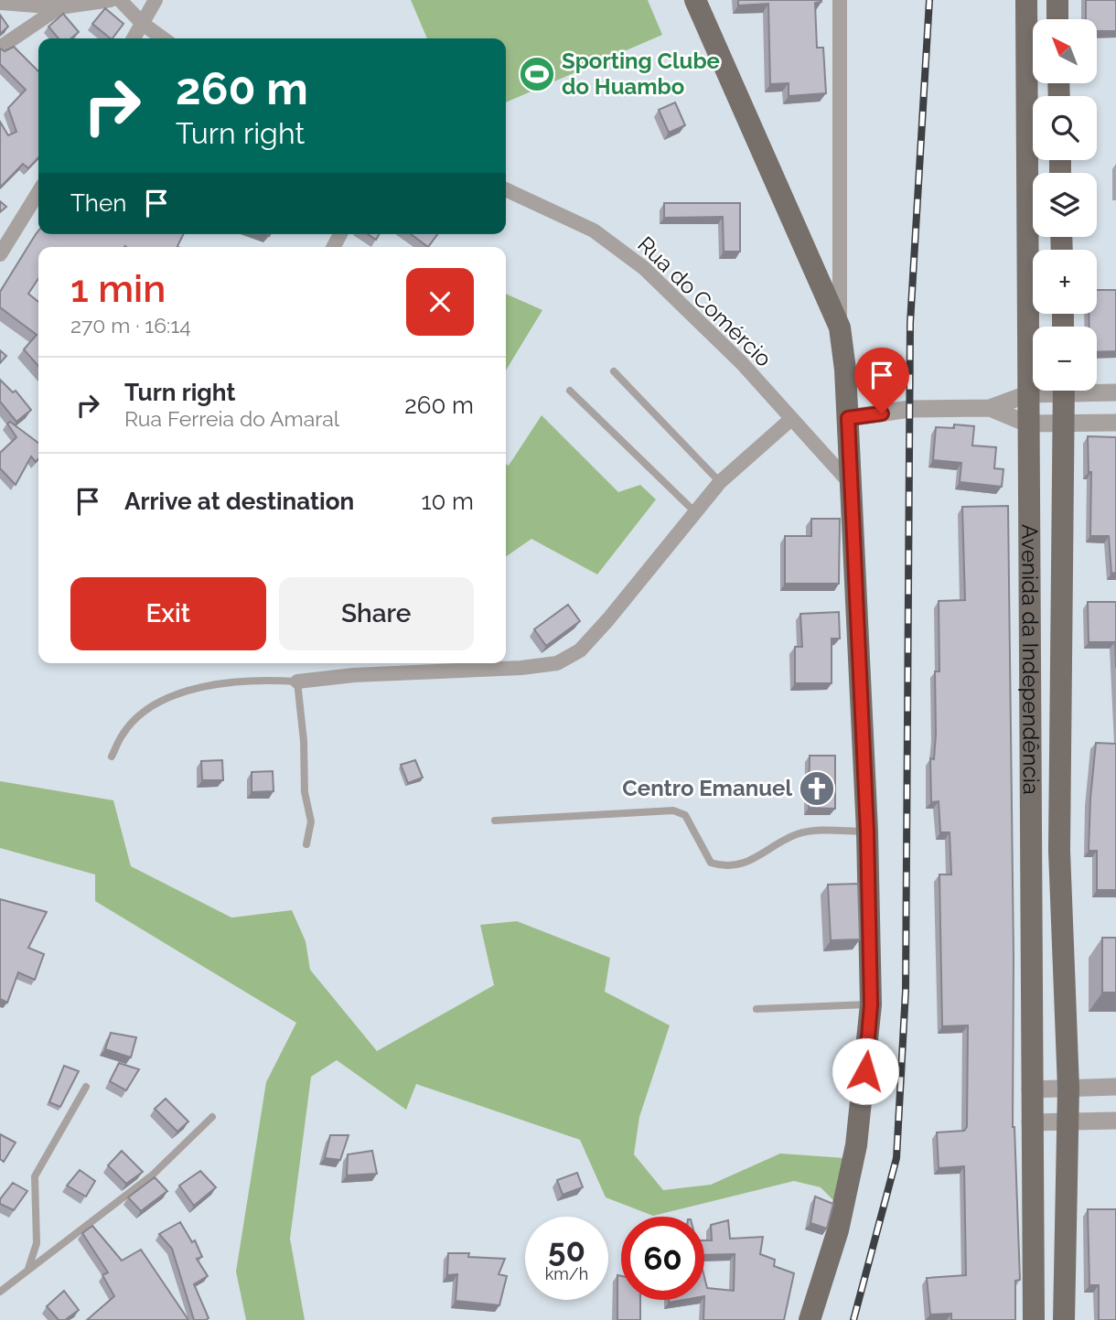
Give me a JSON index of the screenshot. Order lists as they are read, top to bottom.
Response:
{
  "streets": {
    "main road": ["Avenida da Independência"],
    "street": ["Rua do Comércio"]
  },
  "places": {
    "sports": ["Sporting Clube do Huambo"],
    "church": ["Centro Emanuel"]
  },
  "north": "top left",
  "page": {
    "map_buttons": ["+", "−"],
    "turn": ["260 m", "Turn right"],
    "then": "Then",
    "heading": ["1 min", "270 m · 16:14"],
    "list": [
      {
        "name": "Turn right",
        "note": "Rua Ferreia do Amaral",
        "value": "260 m"
      },
      {
        "name": "Arrive at destination",
        "value": "10 m"
      }
    ],
    "buttons": ["Exit", "Share"],
    "speed": "50 km/h",
    "limit": "60"
  }
}
